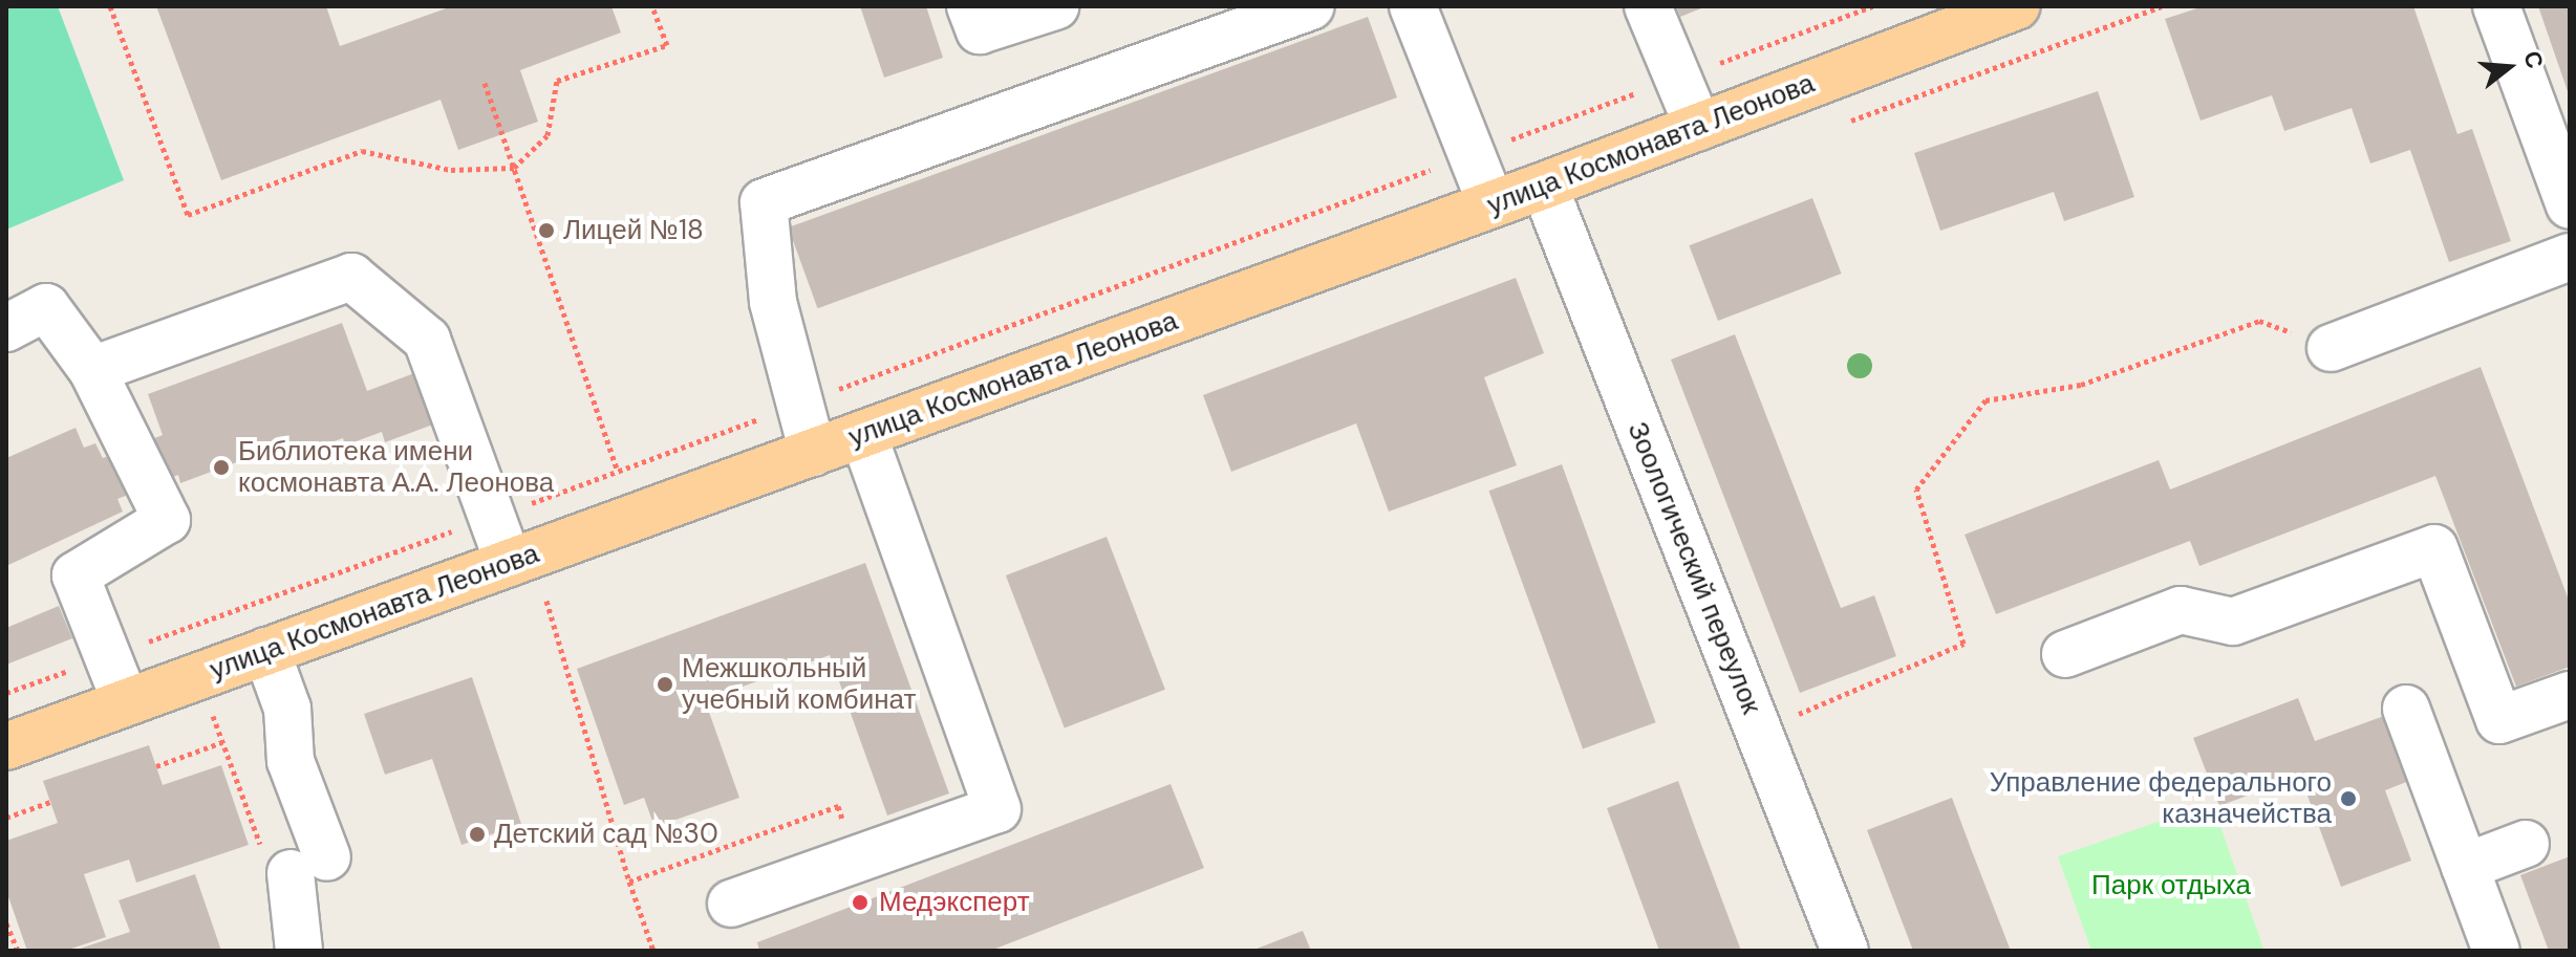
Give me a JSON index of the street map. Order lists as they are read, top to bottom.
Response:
{
  "streets": {
    "main road": ["улица Космонавта Леонова"],
    "street": ["Зоологический переулок"]
  },
  "crossings": [
    ["улица Космонавта Леонова", "Зоологический переулок"]
  ],
  "parks": ["Парк отдыха"],
  "places": [
    "Лицей №18",
    "Библиотека имени космонавта А.А. Леонова",
    "Межшкольный учебный комбинат",
    "Управление федерального казначейства",
    "Детский сад №30",
    "Медэксперт"
  ],
  "north": "right"
}
